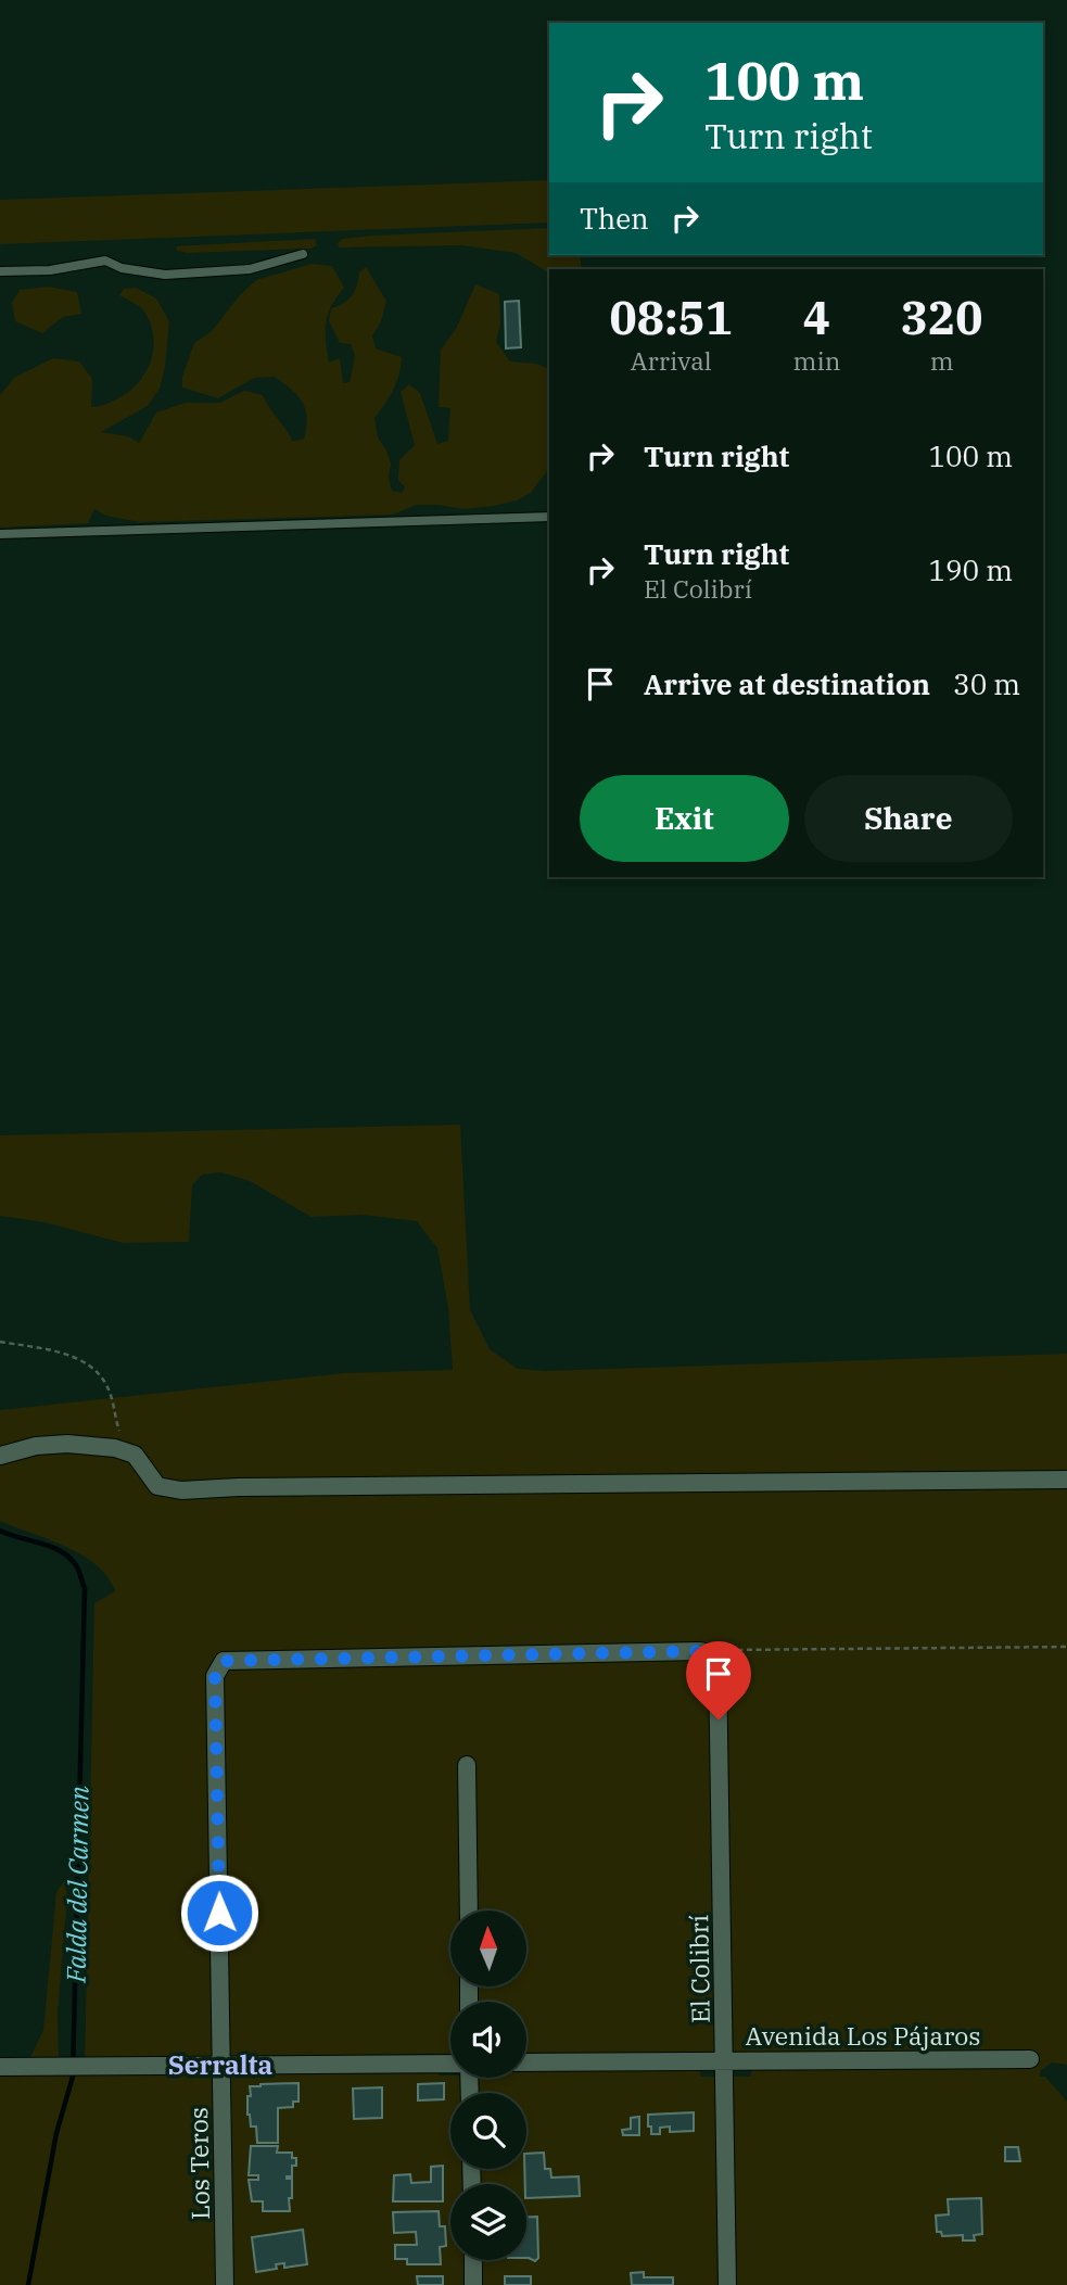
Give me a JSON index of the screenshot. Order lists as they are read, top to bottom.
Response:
{
  "streets": {
    "street": ["El Colibrí", "Avenida Los Pájaros", "Los Teros"]
  },
  "crossings": [
    ["El Colibrí", "Avenida Los Pájaros"],
    ["El Colibrí", "Los Teros"]
  ],
  "districts": ["Serralta"],
  "water": ["Falda del Carmen"],
  "north": "top",
  "page": {
    "turn": ["100 m", "Turn right"],
    "then": "Then",
    "eta": [
      "08:51",
      "Arrival",
      "4",
      "min",
      "320",
      "m"
    ],
    "list": [
      {
        "name": "Turn right",
        "value": "100 m"
      },
      {
        "name": "Turn right",
        "note": "El Colibrí",
        "value": "190 m"
      },
      {
        "name": "Arrive at destination",
        "value": "30 m"
      }
    ],
    "buttons": ["Exit", "Share"]
  }
}
